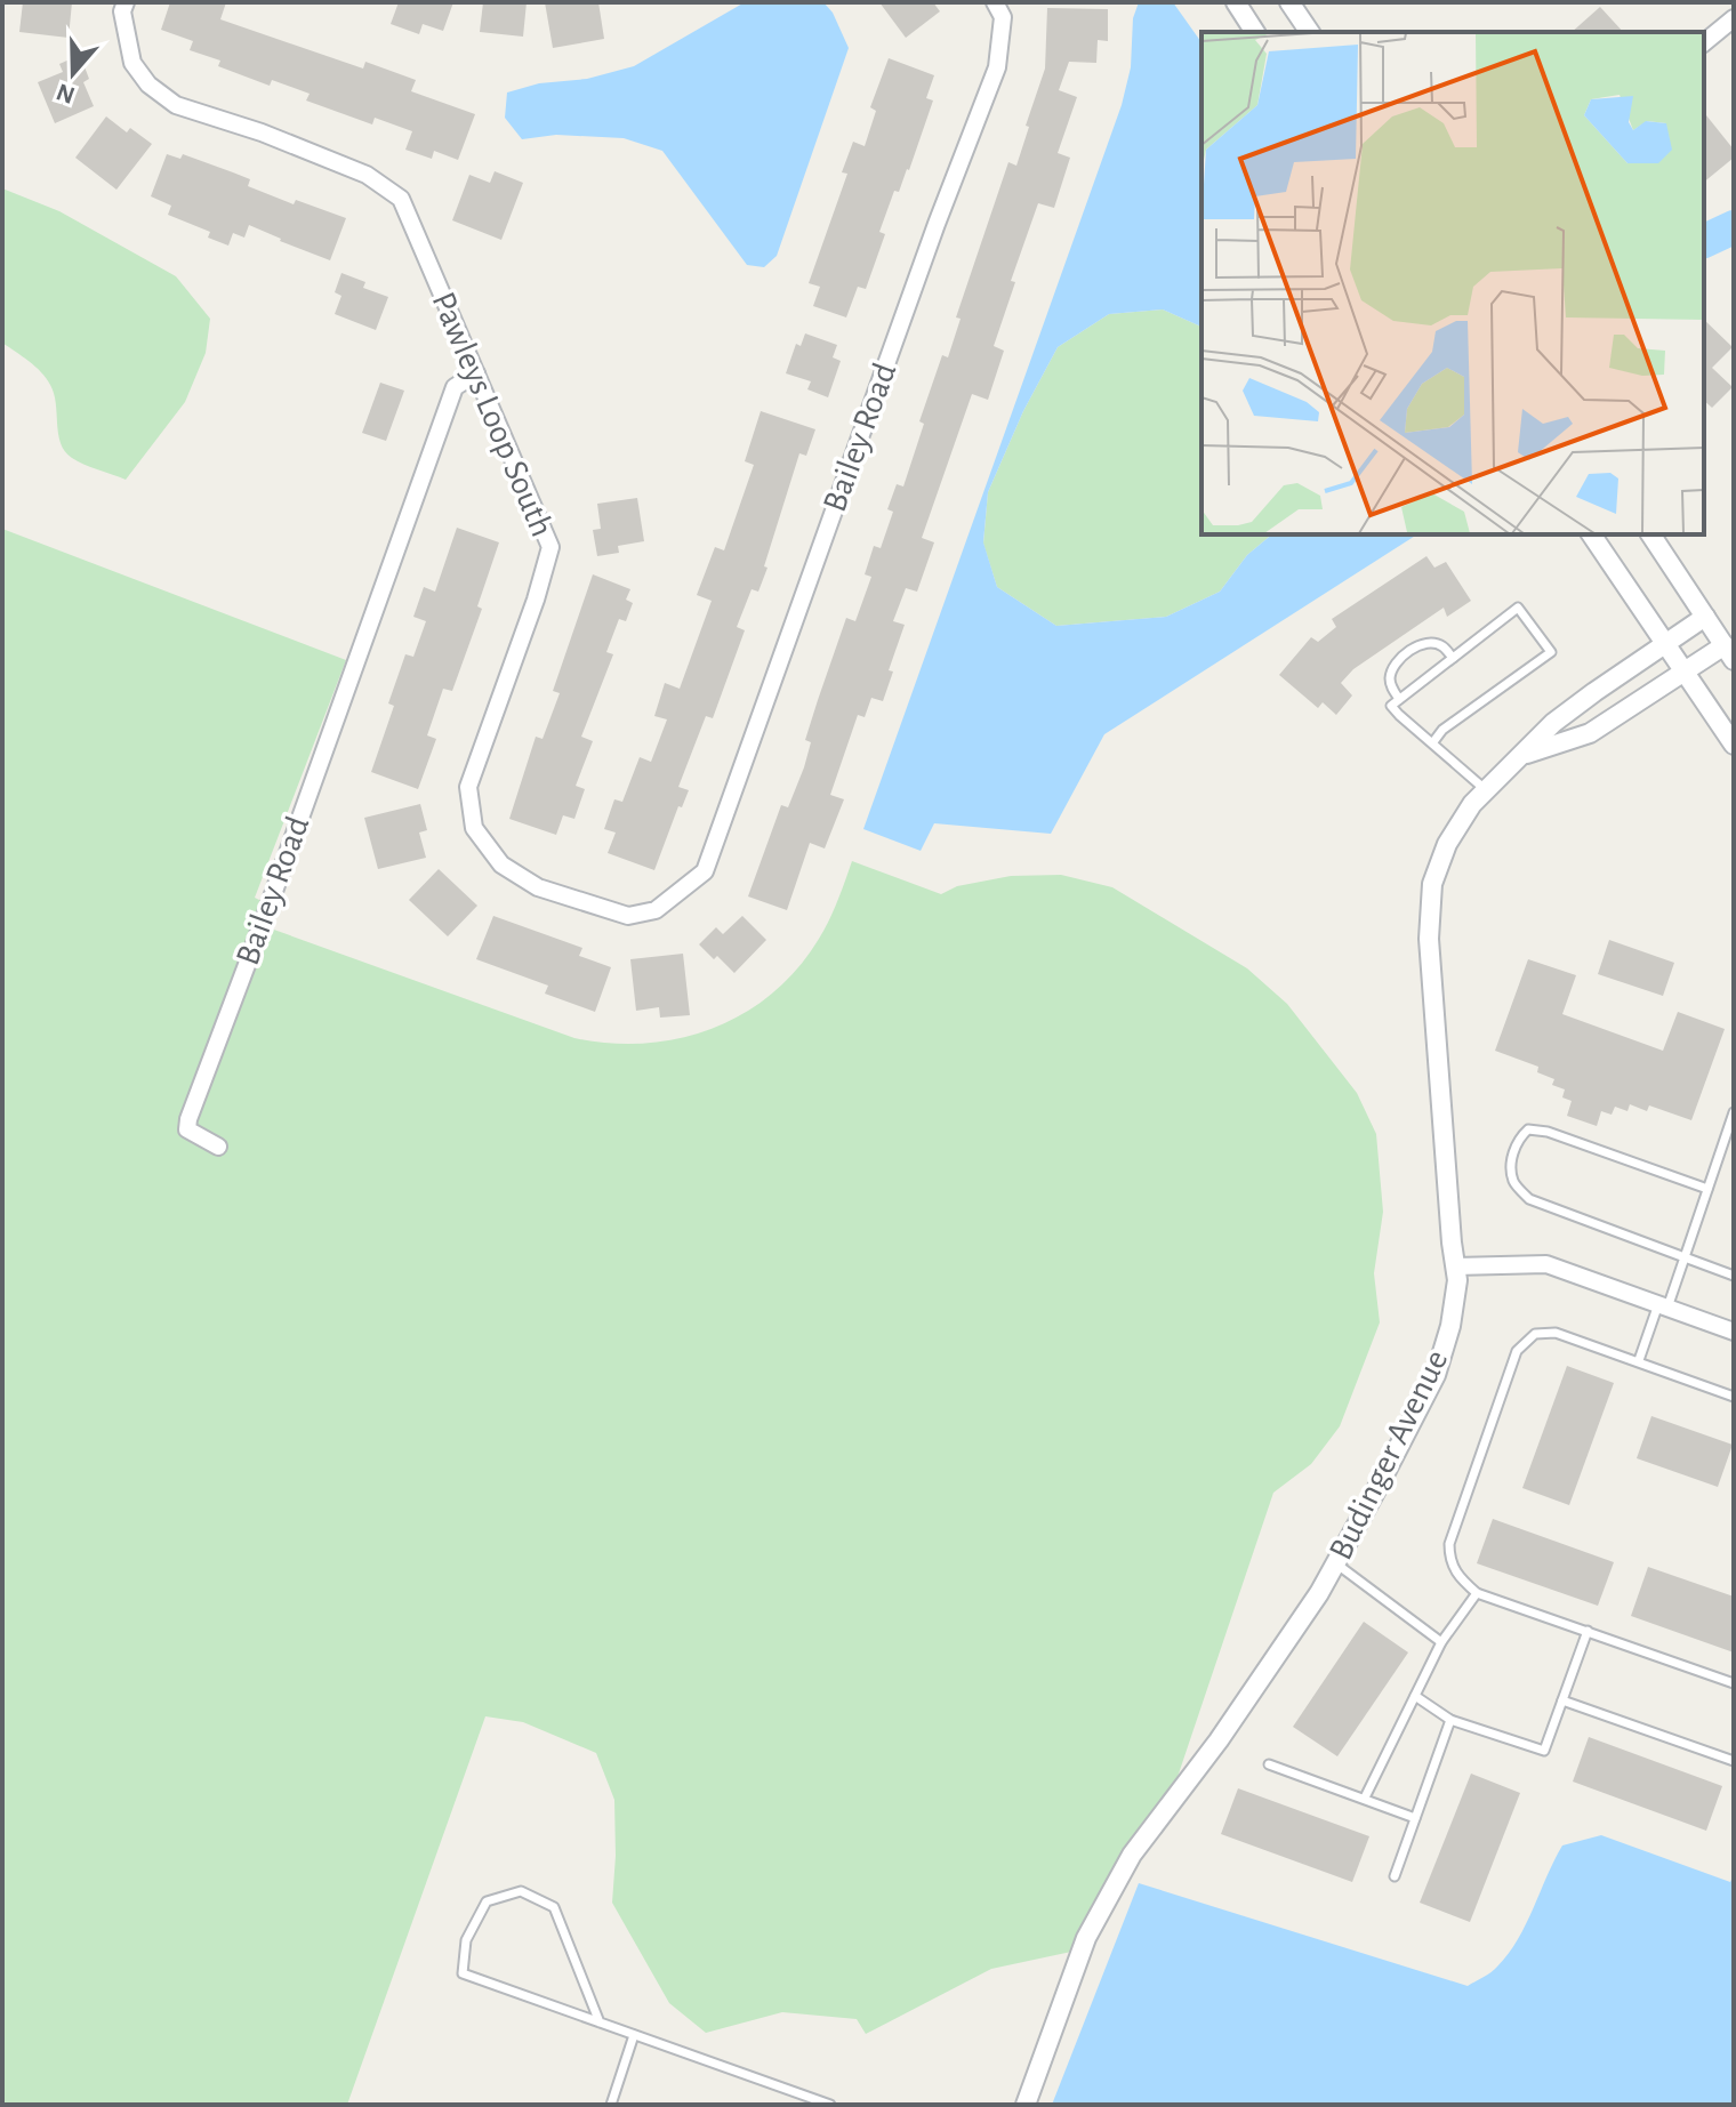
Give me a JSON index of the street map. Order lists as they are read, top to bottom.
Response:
{
  "streets": {
    "street": ["Pawleys Loop South", "Bailey Road", "Budinger Avenue"]
  },
  "crossings": [
    ["Pawleys Loop South", "Bailey Road"]
  ],
  "north": "bottom"
}
